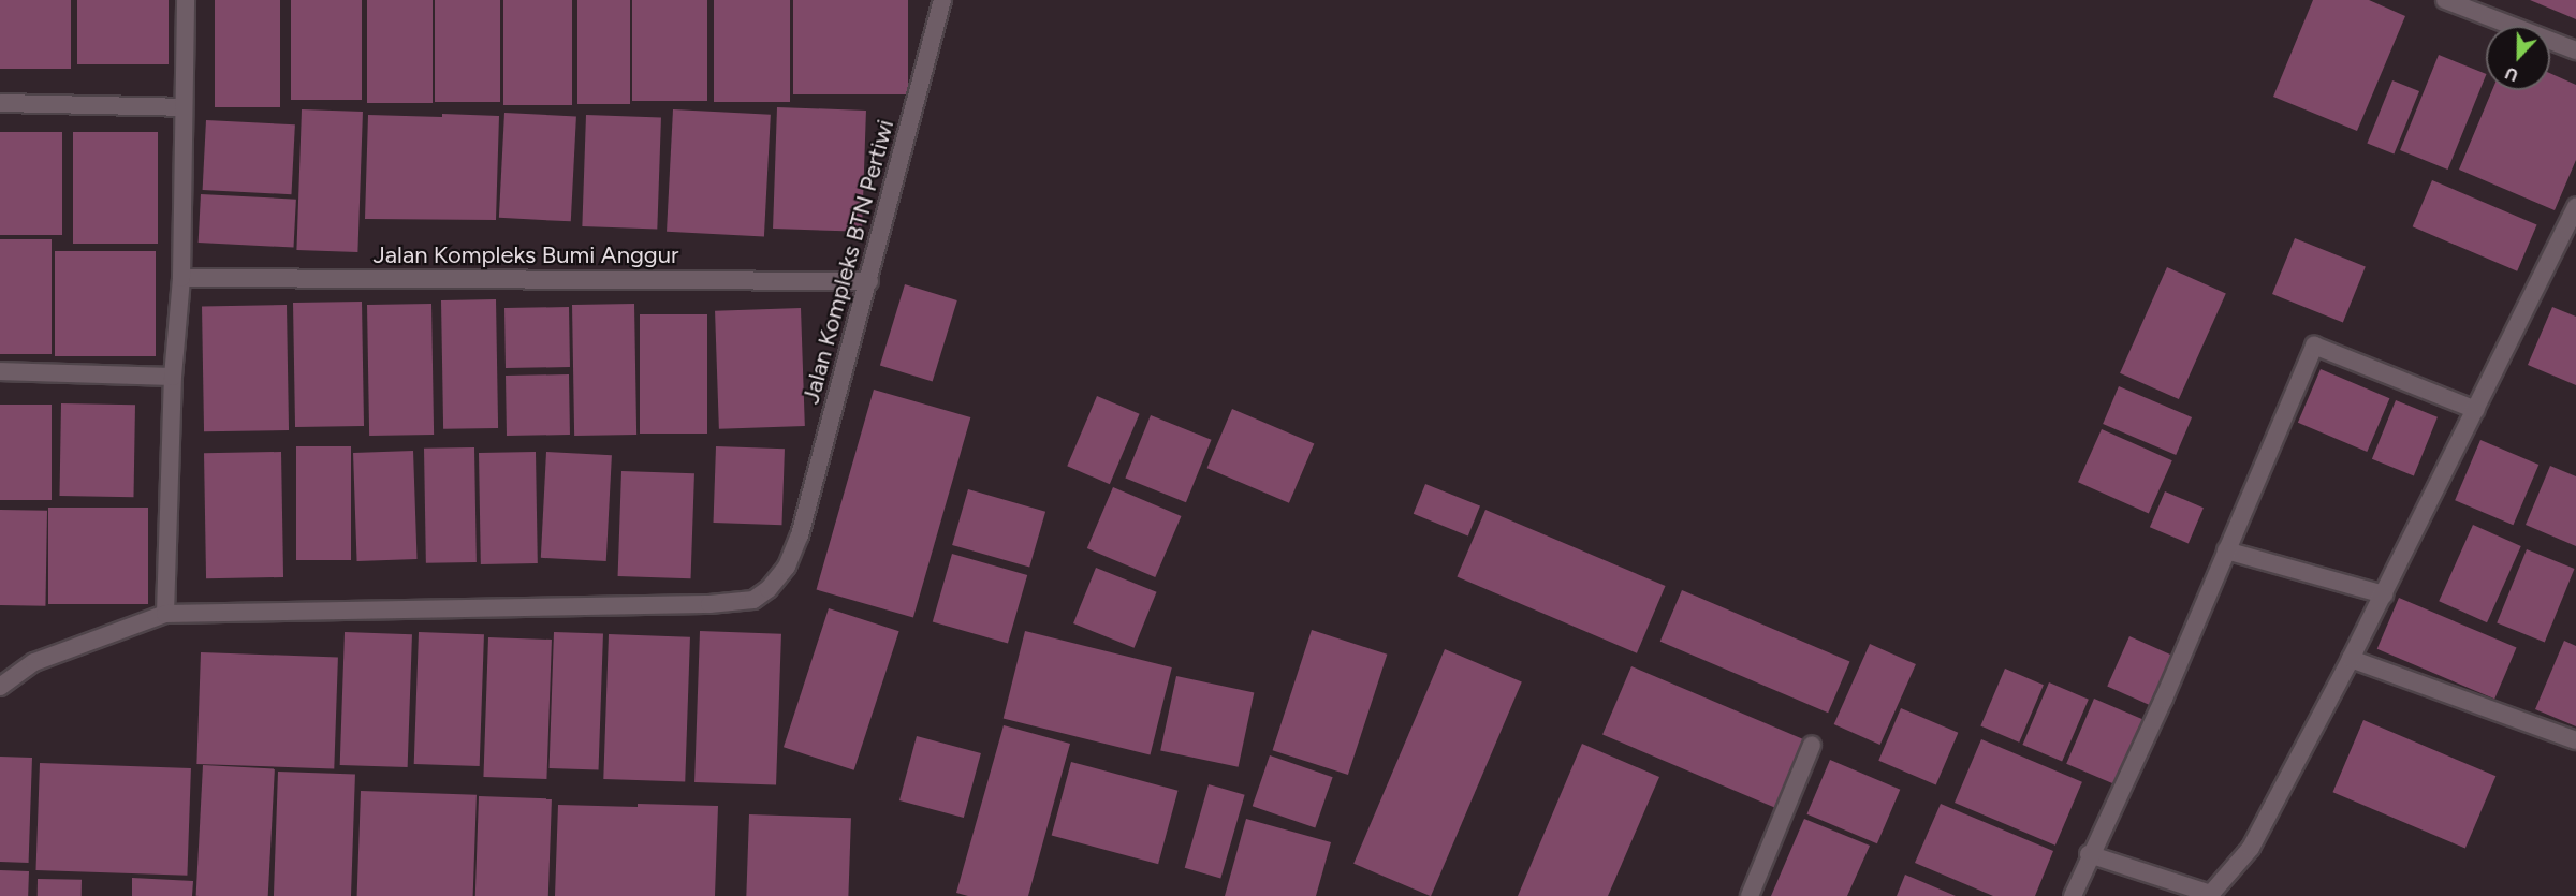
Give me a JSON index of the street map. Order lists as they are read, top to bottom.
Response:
{
  "streets": {
    "street": ["Jalan Kompleks Bumi Anggur", "Jalan Kompleks BTN Pertiwi"]
  },
  "crossings": [
    ["Jalan Kompleks Bumi Anggur", "Jalan Kompleks BTN Pertiwi"]
  ],
  "north": "bottom"
}
